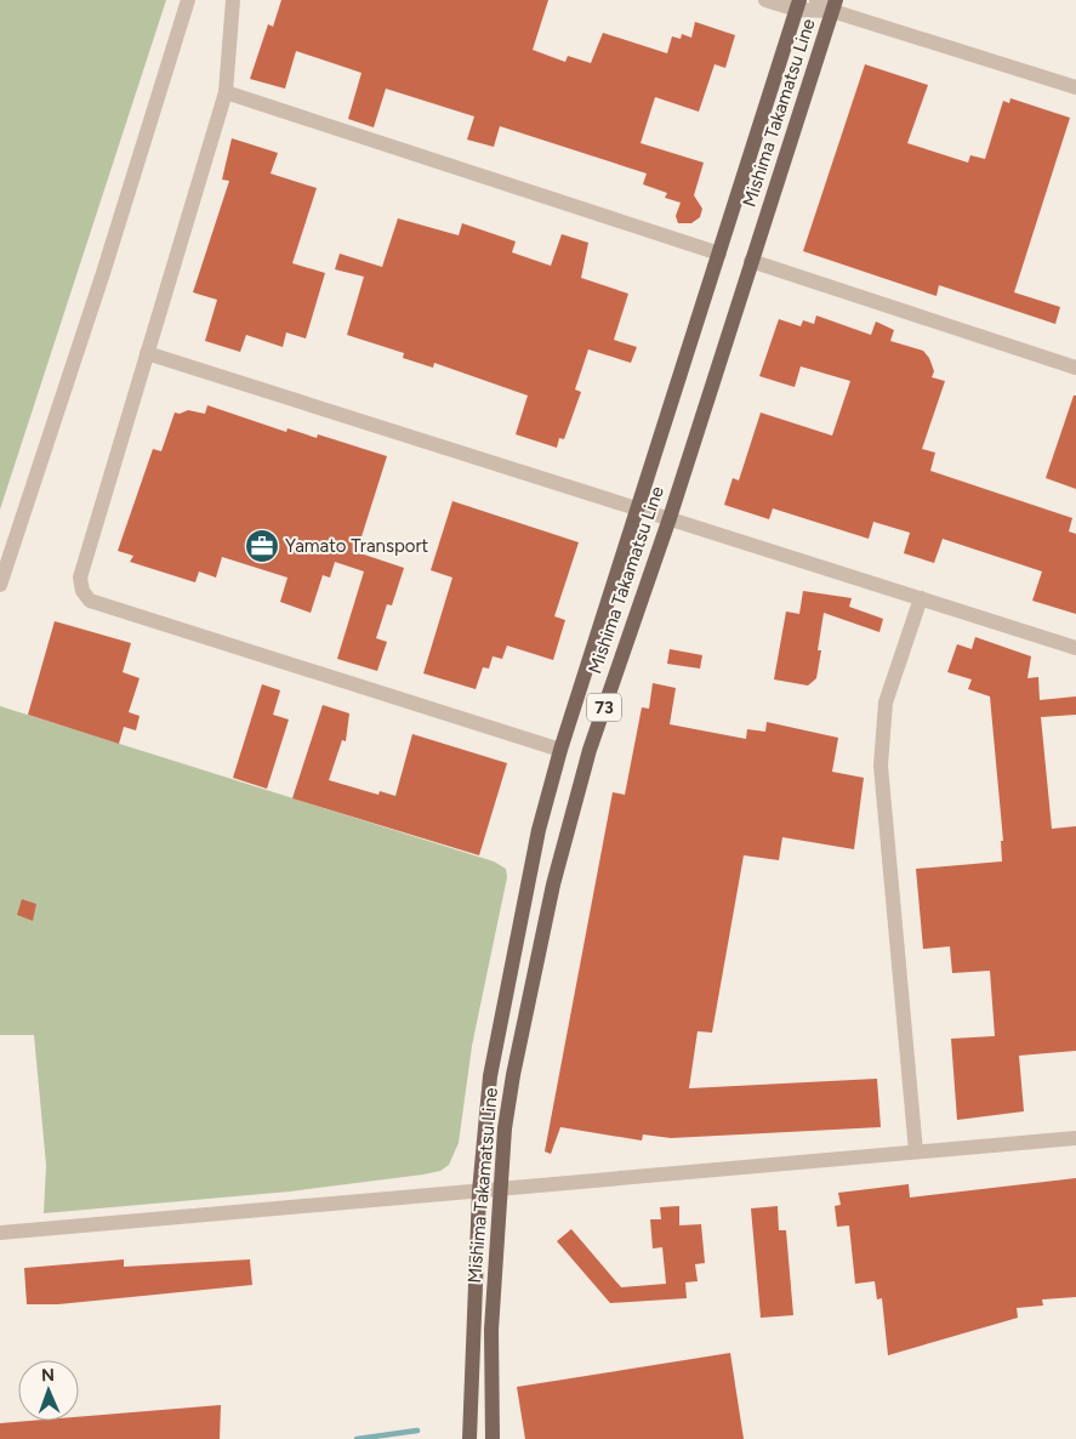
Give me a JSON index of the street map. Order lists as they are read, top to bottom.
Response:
{
  "streets": {
    "main road": ["Mishima Takamatsu Line", "73"]
  },
  "places": {
    "office": ["Yamato Transport"]
  },
  "north": "top"
}
